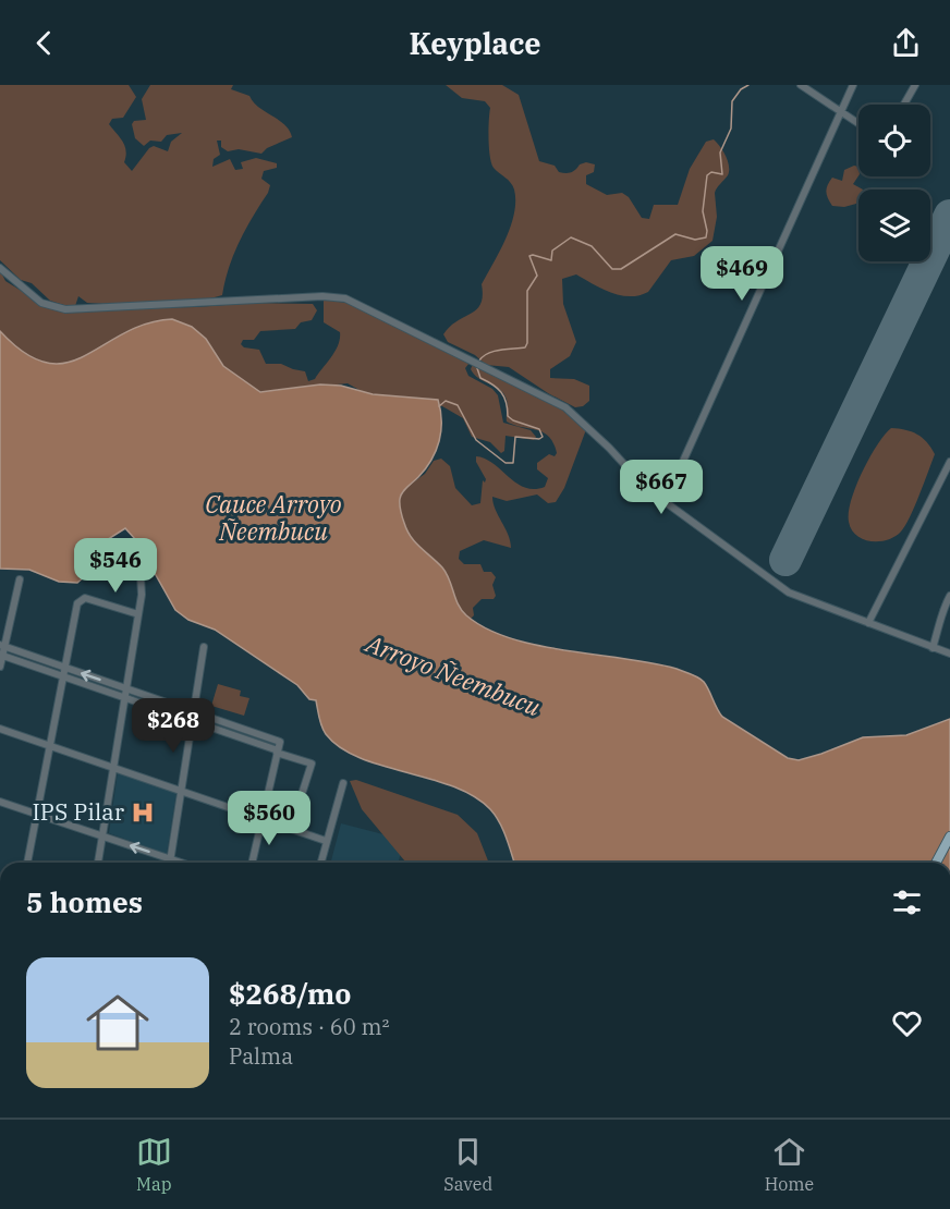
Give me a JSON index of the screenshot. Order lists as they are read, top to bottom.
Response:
{
  "water": ["Cauce Arroyo Ñeembucu", "Arroyo Ñeembucu"],
  "places": {
    "hospital": ["IPS Pilar"]
  },
  "page": {
    "header": "Keyplace",
    "price": [
      "$469",
      "$667",
      "$546",
      "$268",
      "$560"
    ],
    "heading": "5 homes",
    "list": [
      {
        "name": "$268/mo",
        "note": "2 rooms · 60 m² · Palma"
      }
    ],
    "tabs": ["Map", "Saved", "Home"]
  }
}
